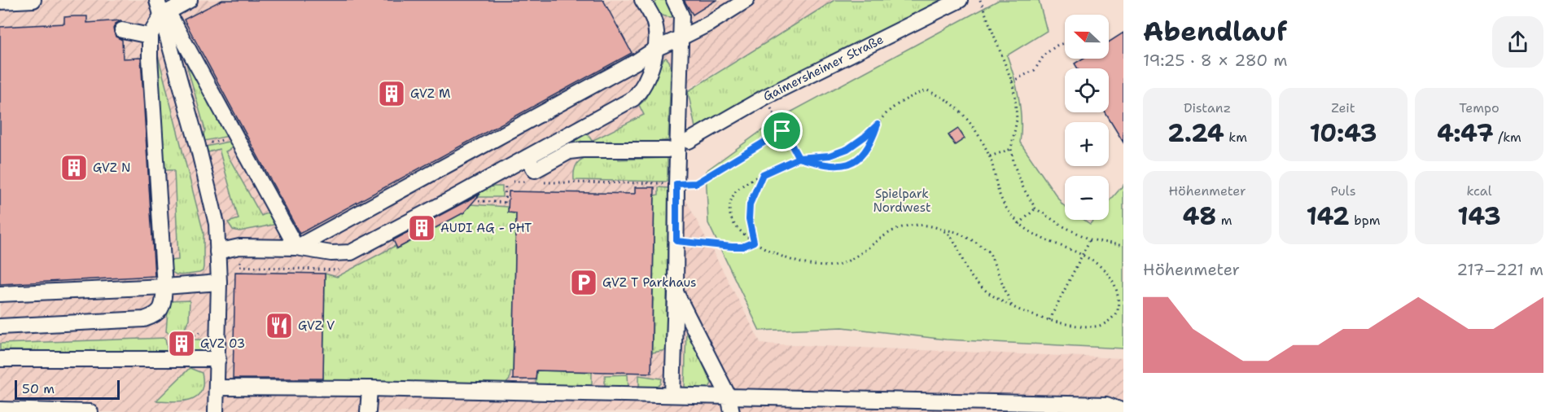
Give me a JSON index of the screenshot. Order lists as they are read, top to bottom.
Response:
{
  "streets": {
    "street": ["Gaimersheimer Straße"]
  },
  "parks": ["Spielpark Nordwest"],
  "places": {
    "building": [
      "GVZ M",
      "GVZ N",
      "AUDI AG - PHT",
      "GVZ 03"
    ],
    "parking": ["GVZ T Parkhaus"],
    "restaurant": ["GVZ V"]
  },
  "scale_bar": "50 m",
  "north": "left",
  "page": {
    "heading": ["Abendlauf", "19:25 · 8 × 280 m"],
    "map_buttons": ["+", "−"],
    "stats": [
      ["Distanz", "2.24 km"],
      ["Zeit", "10:43"],
      ["Tempo", "4:47 /km"],
      ["Höhenmeter", "48 m"],
      ["Puls", "142 bpm"],
      ["kcal", "143"]
    ],
    "chart": ["Höhenmeter", "217–221 m"],
    "scale": "50 m"
  }
}
